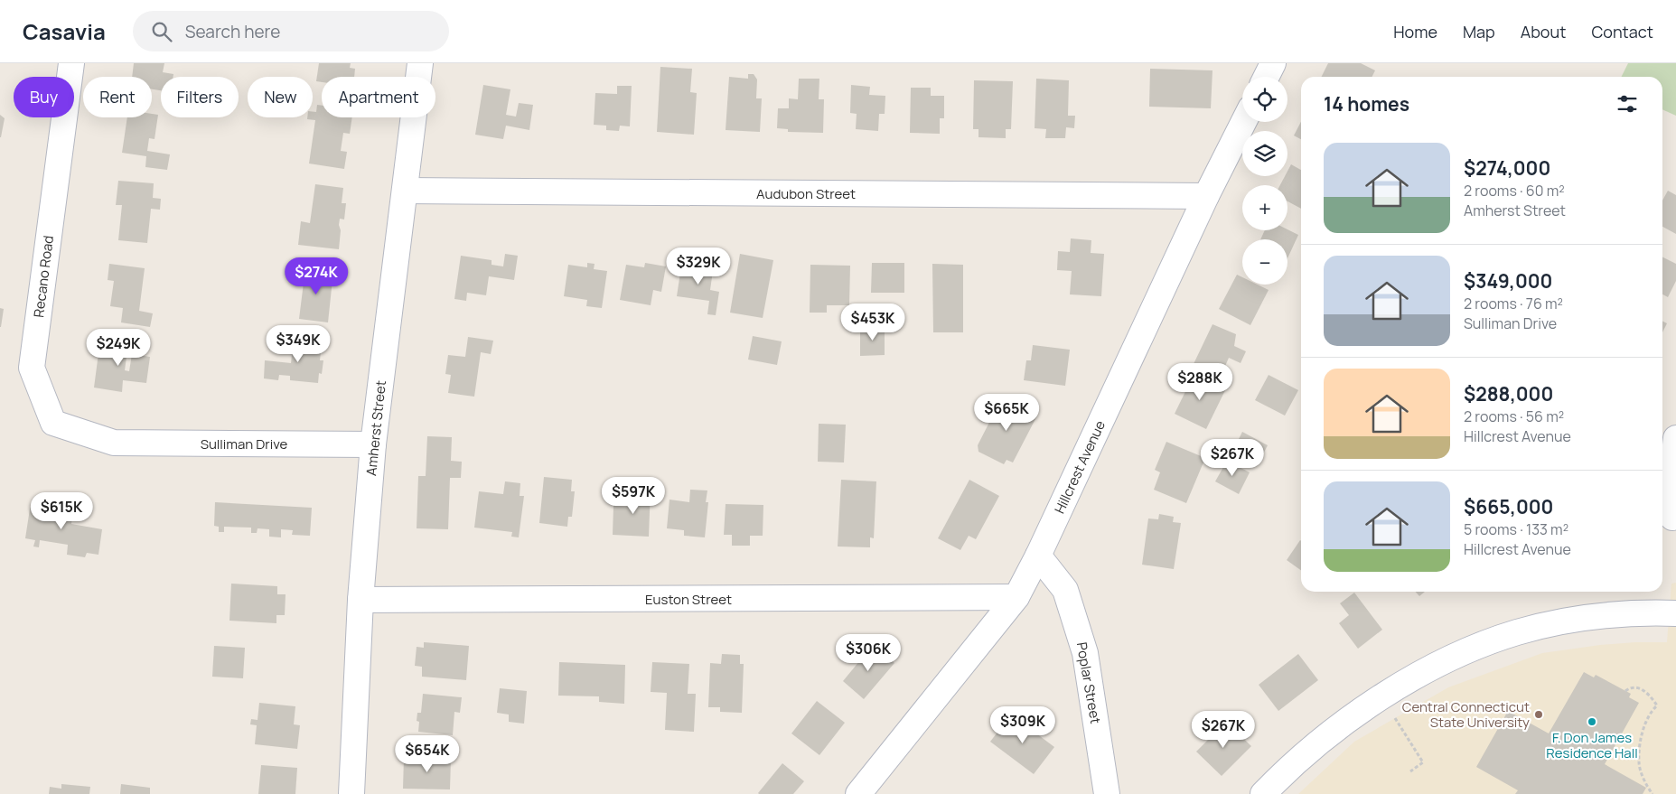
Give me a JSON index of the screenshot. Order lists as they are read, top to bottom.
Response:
{
  "streets": {
    "street": [
      "Audubon Street",
      "Recano Road",
      "Amherst Street",
      "Sulliman Drive",
      "Hillcrest Avenue",
      "Euston Street",
      "Poplar Street"
    ]
  },
  "crossings": [
    ["Audubon Street", "Amherst Street"],
    ["Audubon Street", "Hillcrest Avenue"],
    ["Recano Road", "Sulliman Drive"],
    ["Amherst Street", "Sulliman Drive"],
    ["Amherst Street", "Euston Street"],
    ["Hillcrest Avenue", "Euston Street"],
    ["Hillcrest Avenue", "Poplar Street"]
  ],
  "places": ["Central Connecticut State University", "F. Don James Residence Hall"],
  "page": {
    "header": "Casavia",
    "search": "Search here",
    "nav": [
      "Home",
      "Map",
      "About",
      "Contact"
    ],
    "map_buttons": ["+", "−"],
    "chip": [
      "Buy",
      "Rent",
      "Filters",
      "New",
      "Apartment"
    ],
    "heading": "14 homes",
    "list": [
      {
        "name": "$274,000",
        "note": "2 rooms · 60 m² · Amherst Street"
      },
      {
        "name": "$349,000",
        "note": "2 rooms · 76 m² · Sulliman Drive"
      },
      {
        "name": "$288,000",
        "note": "2 rooms · 56 m² · Hillcrest Avenue"
      },
      {
        "name": "$665,000",
        "note": "5 rooms · 133 m² · Hillcrest Avenue"
      }
    ],
    "price": [
      "$329K",
      "$274K",
      "$453K",
      "$349K",
      "$249K",
      "$288K",
      "$665K",
      "$267K",
      "$597K",
      "$615K",
      "$306K",
      "$309K",
      "$267K",
      "$654K"
    ]
  }
}
